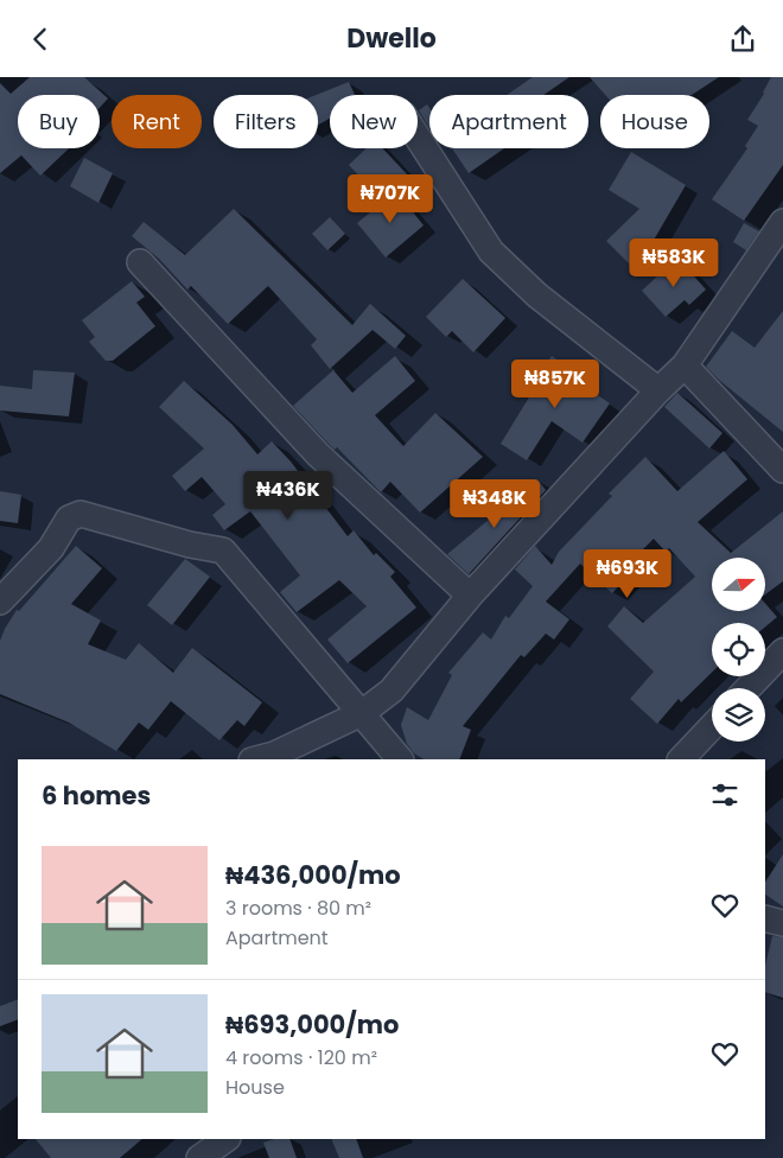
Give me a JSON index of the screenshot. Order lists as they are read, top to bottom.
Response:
{
  "north": "right",
  "page": {
    "header": "Dwello",
    "chip": [
      "Buy",
      "Rent",
      "Filters",
      "New",
      "Apartment",
      "House"
    ],
    "price": [
      "₦707K",
      "₦583K",
      "₦857K",
      "₦436K",
      "₦348K",
      "₦693K"
    ],
    "heading": "6 homes",
    "list": [
      {
        "name": "₦436,000/mo",
        "note": "3 rooms · 80 m² · Apartment"
      },
      {
        "name": "₦693,000/mo",
        "note": "4 rooms · 120 m² · House"
      }
    ]
  }
}
